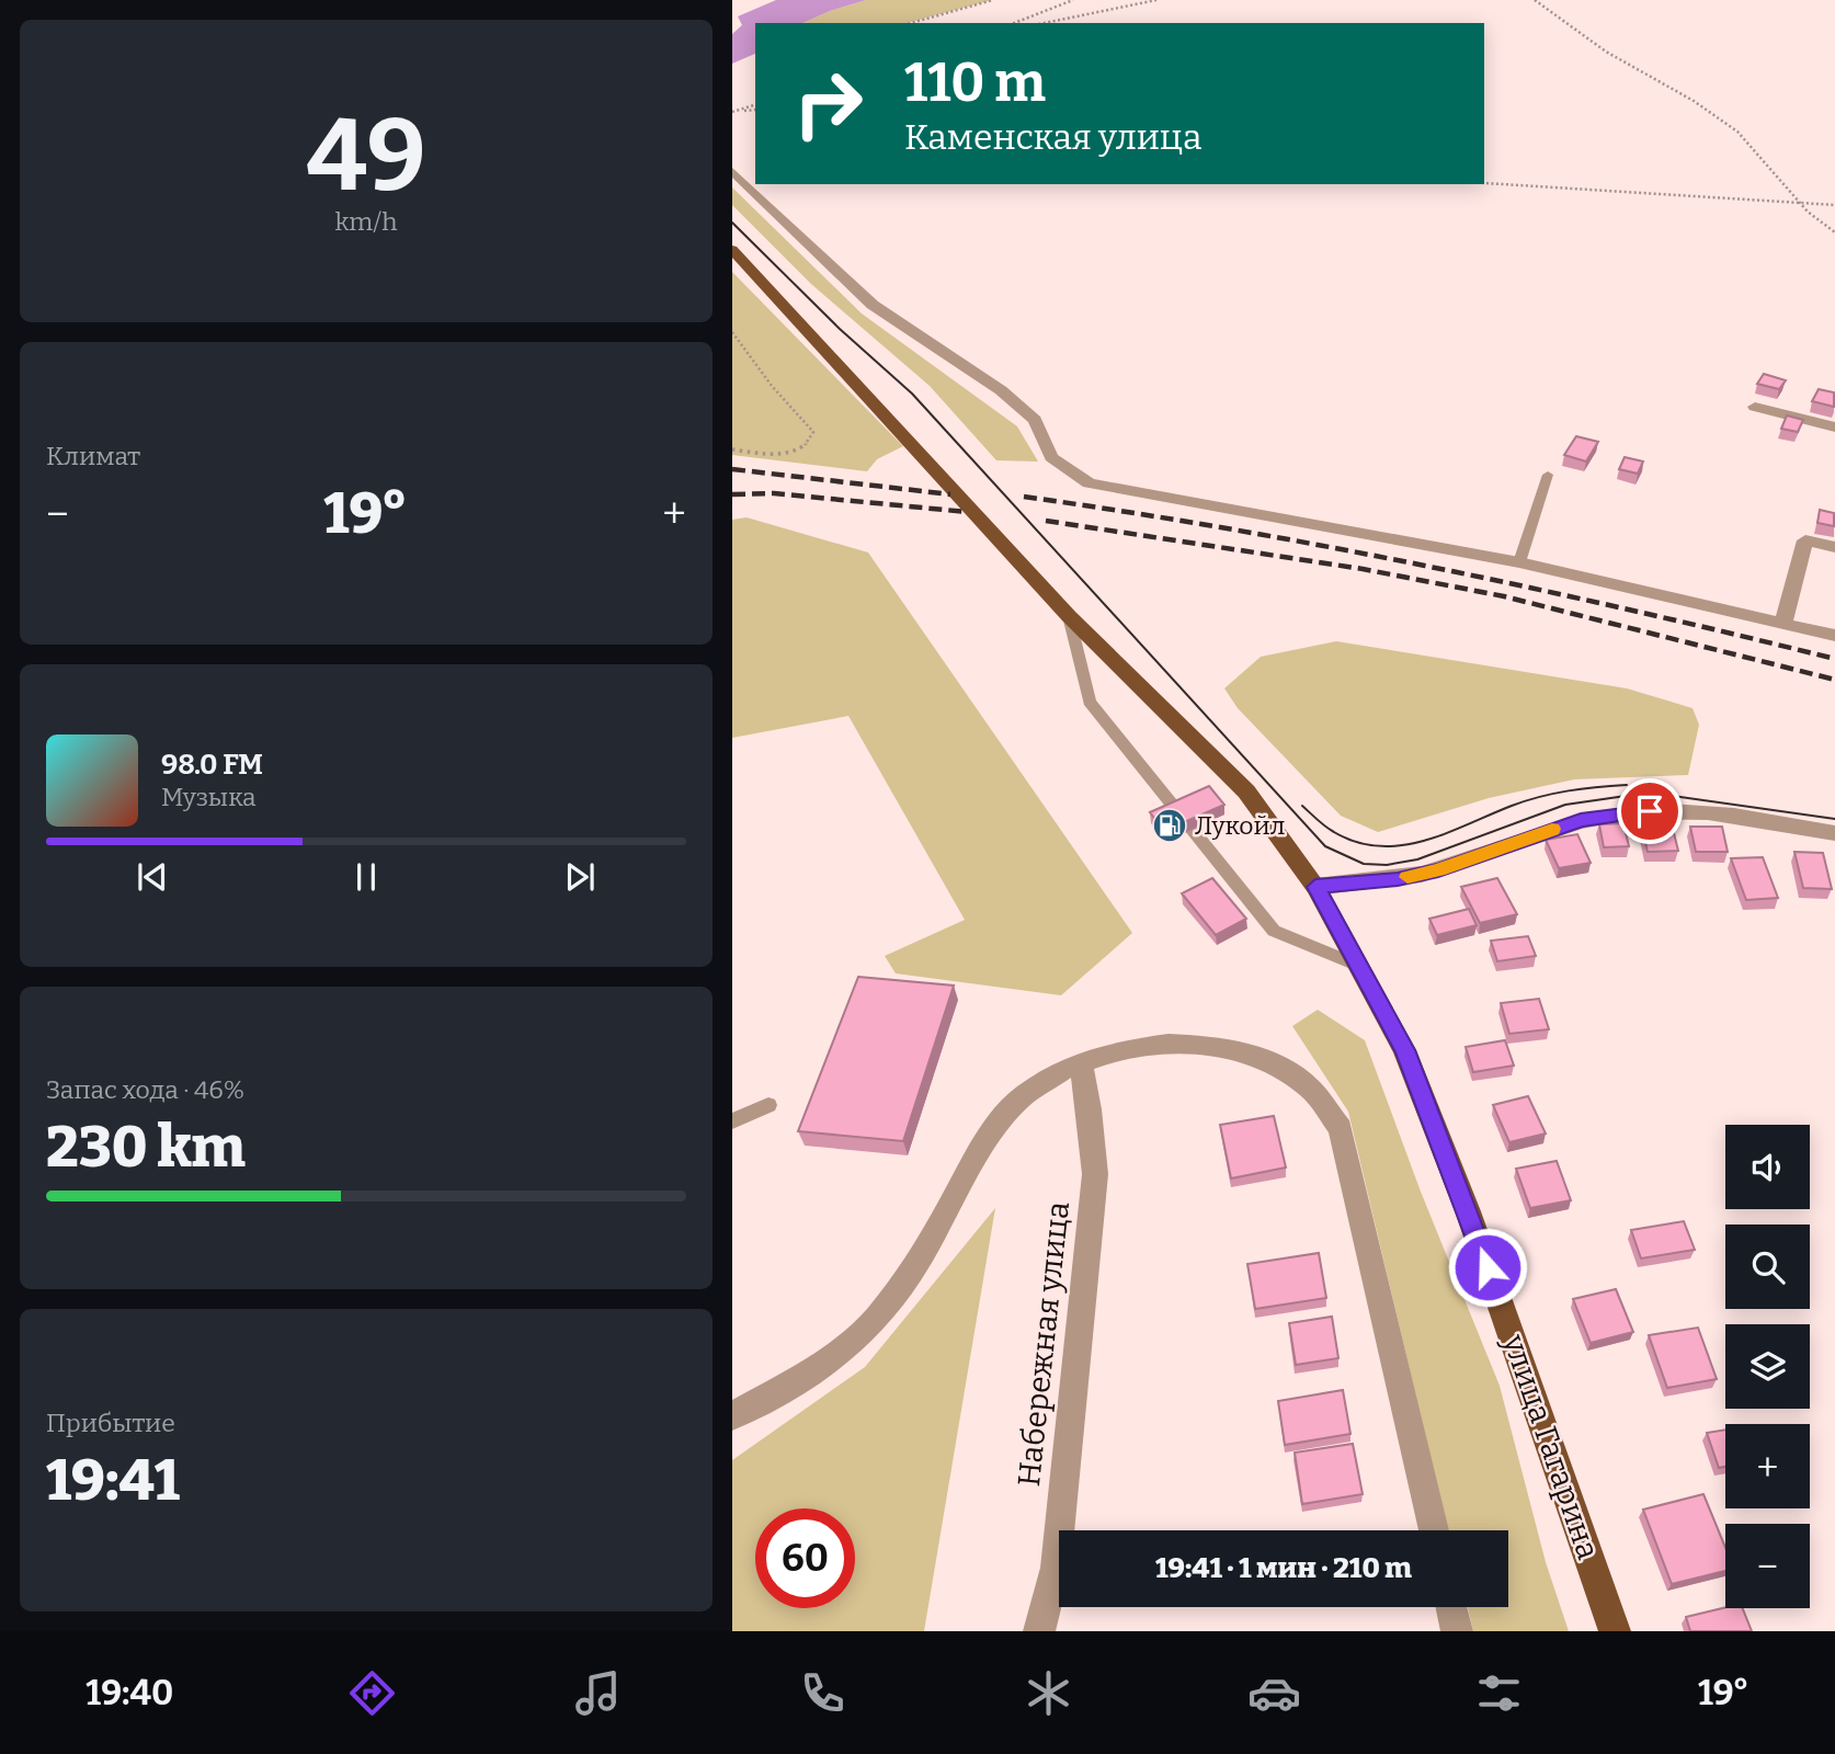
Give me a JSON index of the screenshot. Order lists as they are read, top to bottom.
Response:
{
  "streets": {
    "main road": ["улица Гагарина"],
    "street": ["Набережная улица"]
  },
  "places": {
    "fuel station": ["Лукойл"]
  },
  "page": {
    "tile": [
      ["49", "km/h"],
      "Климат",
      ["Запас хода · 46%", "230 km"],
      ["Прибытие", "19:41"]
    ],
    "turn": ["110 m", "Каменская улица"],
    "heat": ["−", "19°", "+"],
    "song": ["98.0 FM", "Музыка"],
    "map_buttons": ["+", "−"],
    "limit": "60",
    "trip": "19:41 · 1 мин · 210 m",
    "tabs": ["19:40", "19°"]
  }
}
